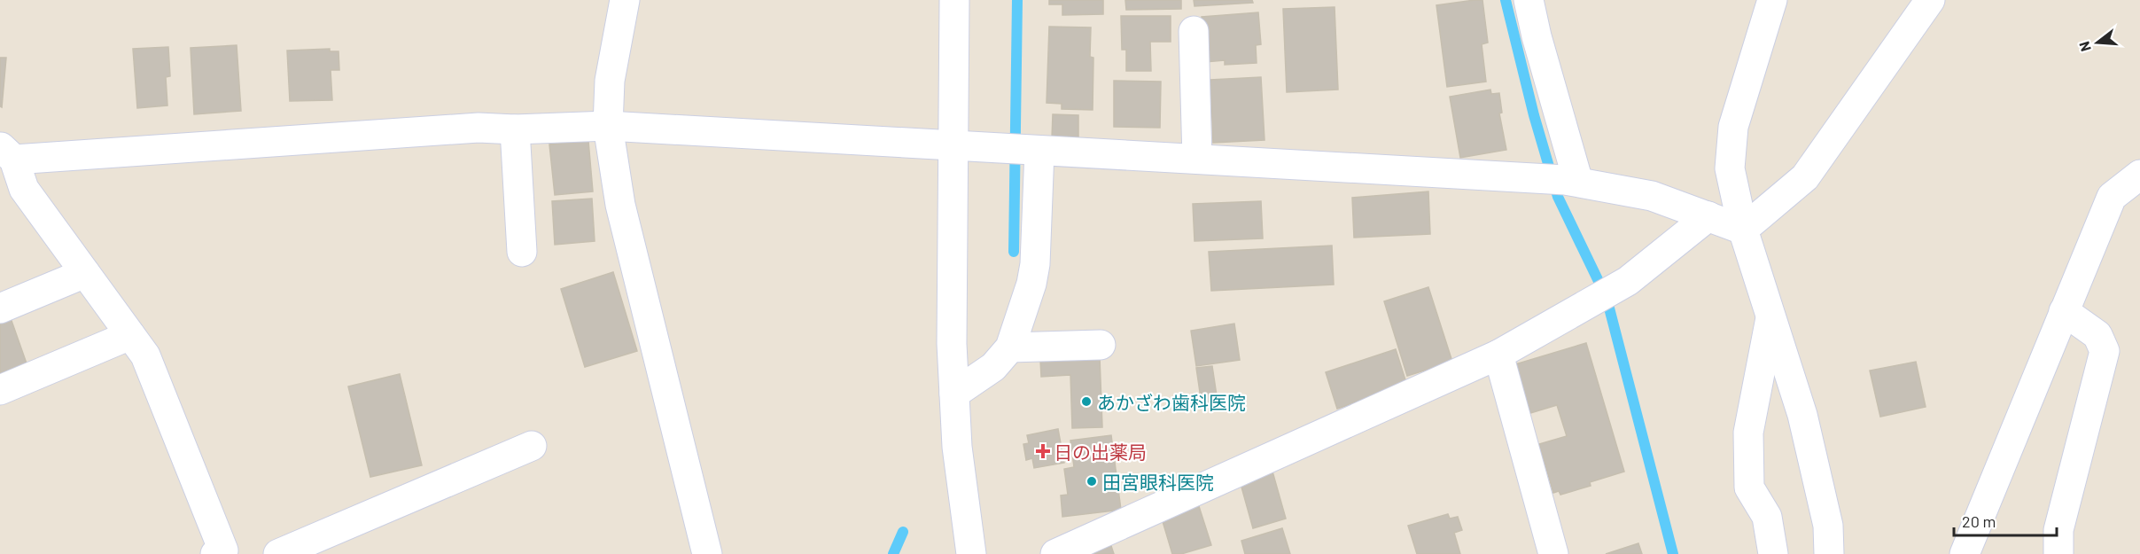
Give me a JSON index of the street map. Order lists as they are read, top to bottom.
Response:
{
  "places": {
    "other": ["あかざわ歯科医院", "田宮眼科医院"],
    "health": ["日の出薬局"]
  },
  "scale_bar": "20 m",
  "north": "left"
}
